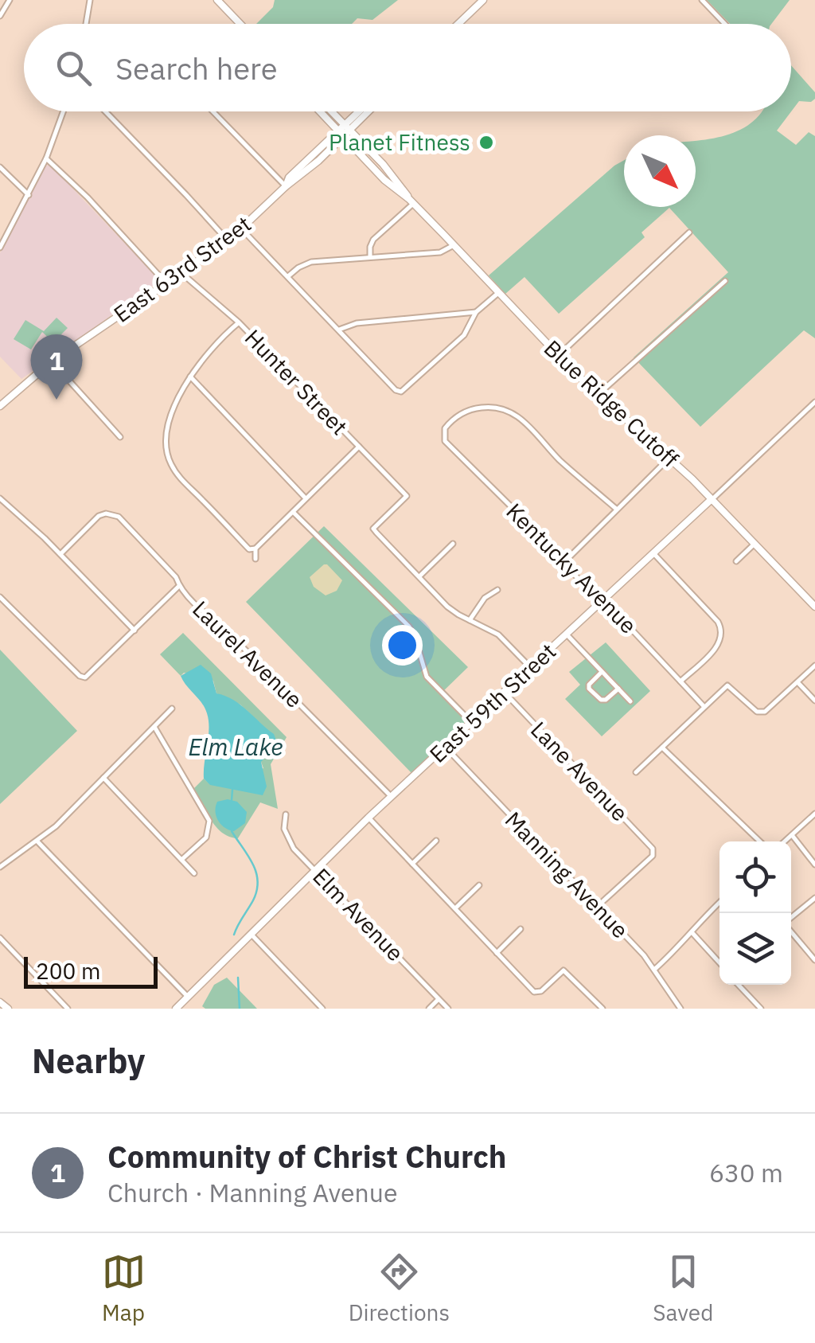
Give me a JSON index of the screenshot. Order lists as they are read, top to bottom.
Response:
{
  "streets": {
    "main road": ["East 63rd Street", "Blue Ridge Cutoff", "East 59th Street"],
    "street": [
      "Hunter Street",
      "Kentucky Avenue",
      "Laurel Avenue",
      "Lane Avenue",
      "Manning Avenue",
      "Elm Avenue"
    ]
  },
  "crossings": [
    ["East 63rd Street", "Hunter Street"],
    ["East 63rd Street", "Blue Ridge Cutoff"],
    ["Blue Ridge Cutoff", "East 59th Street"],
    ["Kentucky Avenue", "East 59th Street"],
    ["Laurel Avenue", "East 59th Street"],
    ["East 59th Street", "Lane Avenue"],
    ["East 59th Street", "Manning Avenue"],
    ["East 59th Street", "Elm Avenue"],
    ["Lane Avenue", "Manning Avenue"]
  ],
  "water": ["Elm Lake"],
  "places": ["Planet Fitness"],
  "scale_bar": "200 m",
  "north": "bottom right",
  "page": {
    "search": "Search here",
    "pins": "1",
    "scale": "200 m",
    "heading": "Nearby",
    "list": [
      {
        "mark": "1",
        "name": "Community of Christ Church",
        "note": "Church · Manning Avenue",
        "value": "630 m"
      }
    ],
    "nav": ["Map", "Directions", "Saved"]
  }
}
